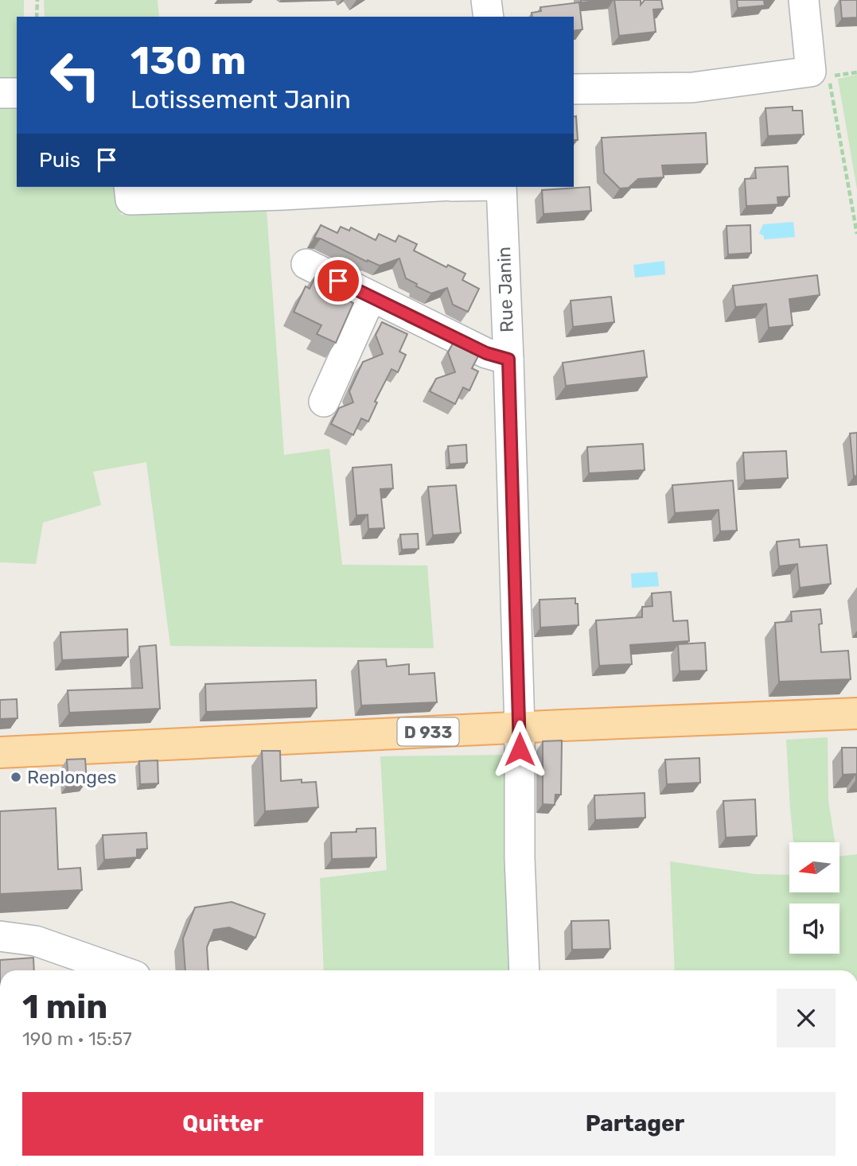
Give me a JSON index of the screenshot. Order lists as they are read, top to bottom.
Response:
{
  "streets": {
    "main road": ["D 933"],
    "street": ["Rue Janin"]
  },
  "crossings": [
    ["Rue Janin", "D 933"]
  ],
  "places": ["Replonges"],
  "north": "left",
  "page": {
    "turn": ["130 m", "Lotissement Janin"],
    "then": "Puis",
    "heading": ["1 min", "190 m · 15:57"],
    "buttons": ["Quitter", "Partager"]
  }
}
